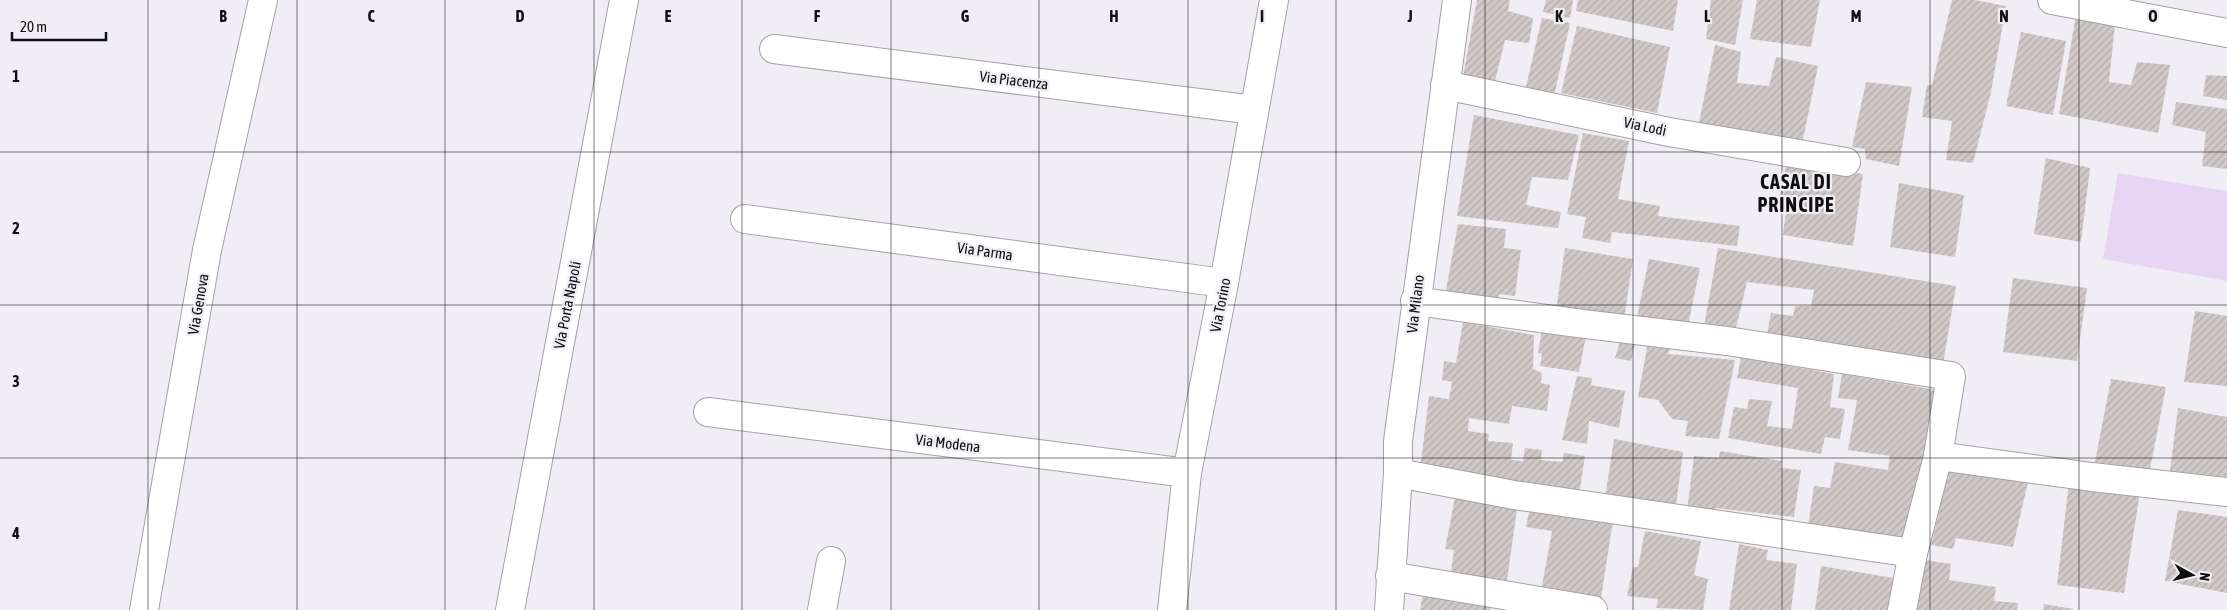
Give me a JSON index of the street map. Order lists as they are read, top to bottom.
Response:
{
  "streets": {
    "street": [
      "Via Piacenza",
      "Via Lodi",
      "Via Parma",
      "Via Genova",
      "Via Milano",
      "Via Porta Napoli",
      "Via Torino",
      "Via Modena"
    ]
  },
  "crossings": [
    ["Via Piacenza", "Via Torino"],
    ["Via Lodi", "Via Milano"],
    ["Via Parma", "Via Torino"],
    ["Via Torino", "Via Modena"]
  ],
  "districts": ["CASAL DI PRINCIPE"],
  "scale_bar": "20 m",
  "north": "right",
  "grid": {
    "columns": [
      "B",
      "C",
      "D",
      "E",
      "F",
      "G",
      "H",
      "I",
      "J",
      "K",
      "L",
      "M",
      "N",
      "O"
    ],
    "rows": [
      "1",
      "2",
      "3",
      "4"
    ]
  }
}
